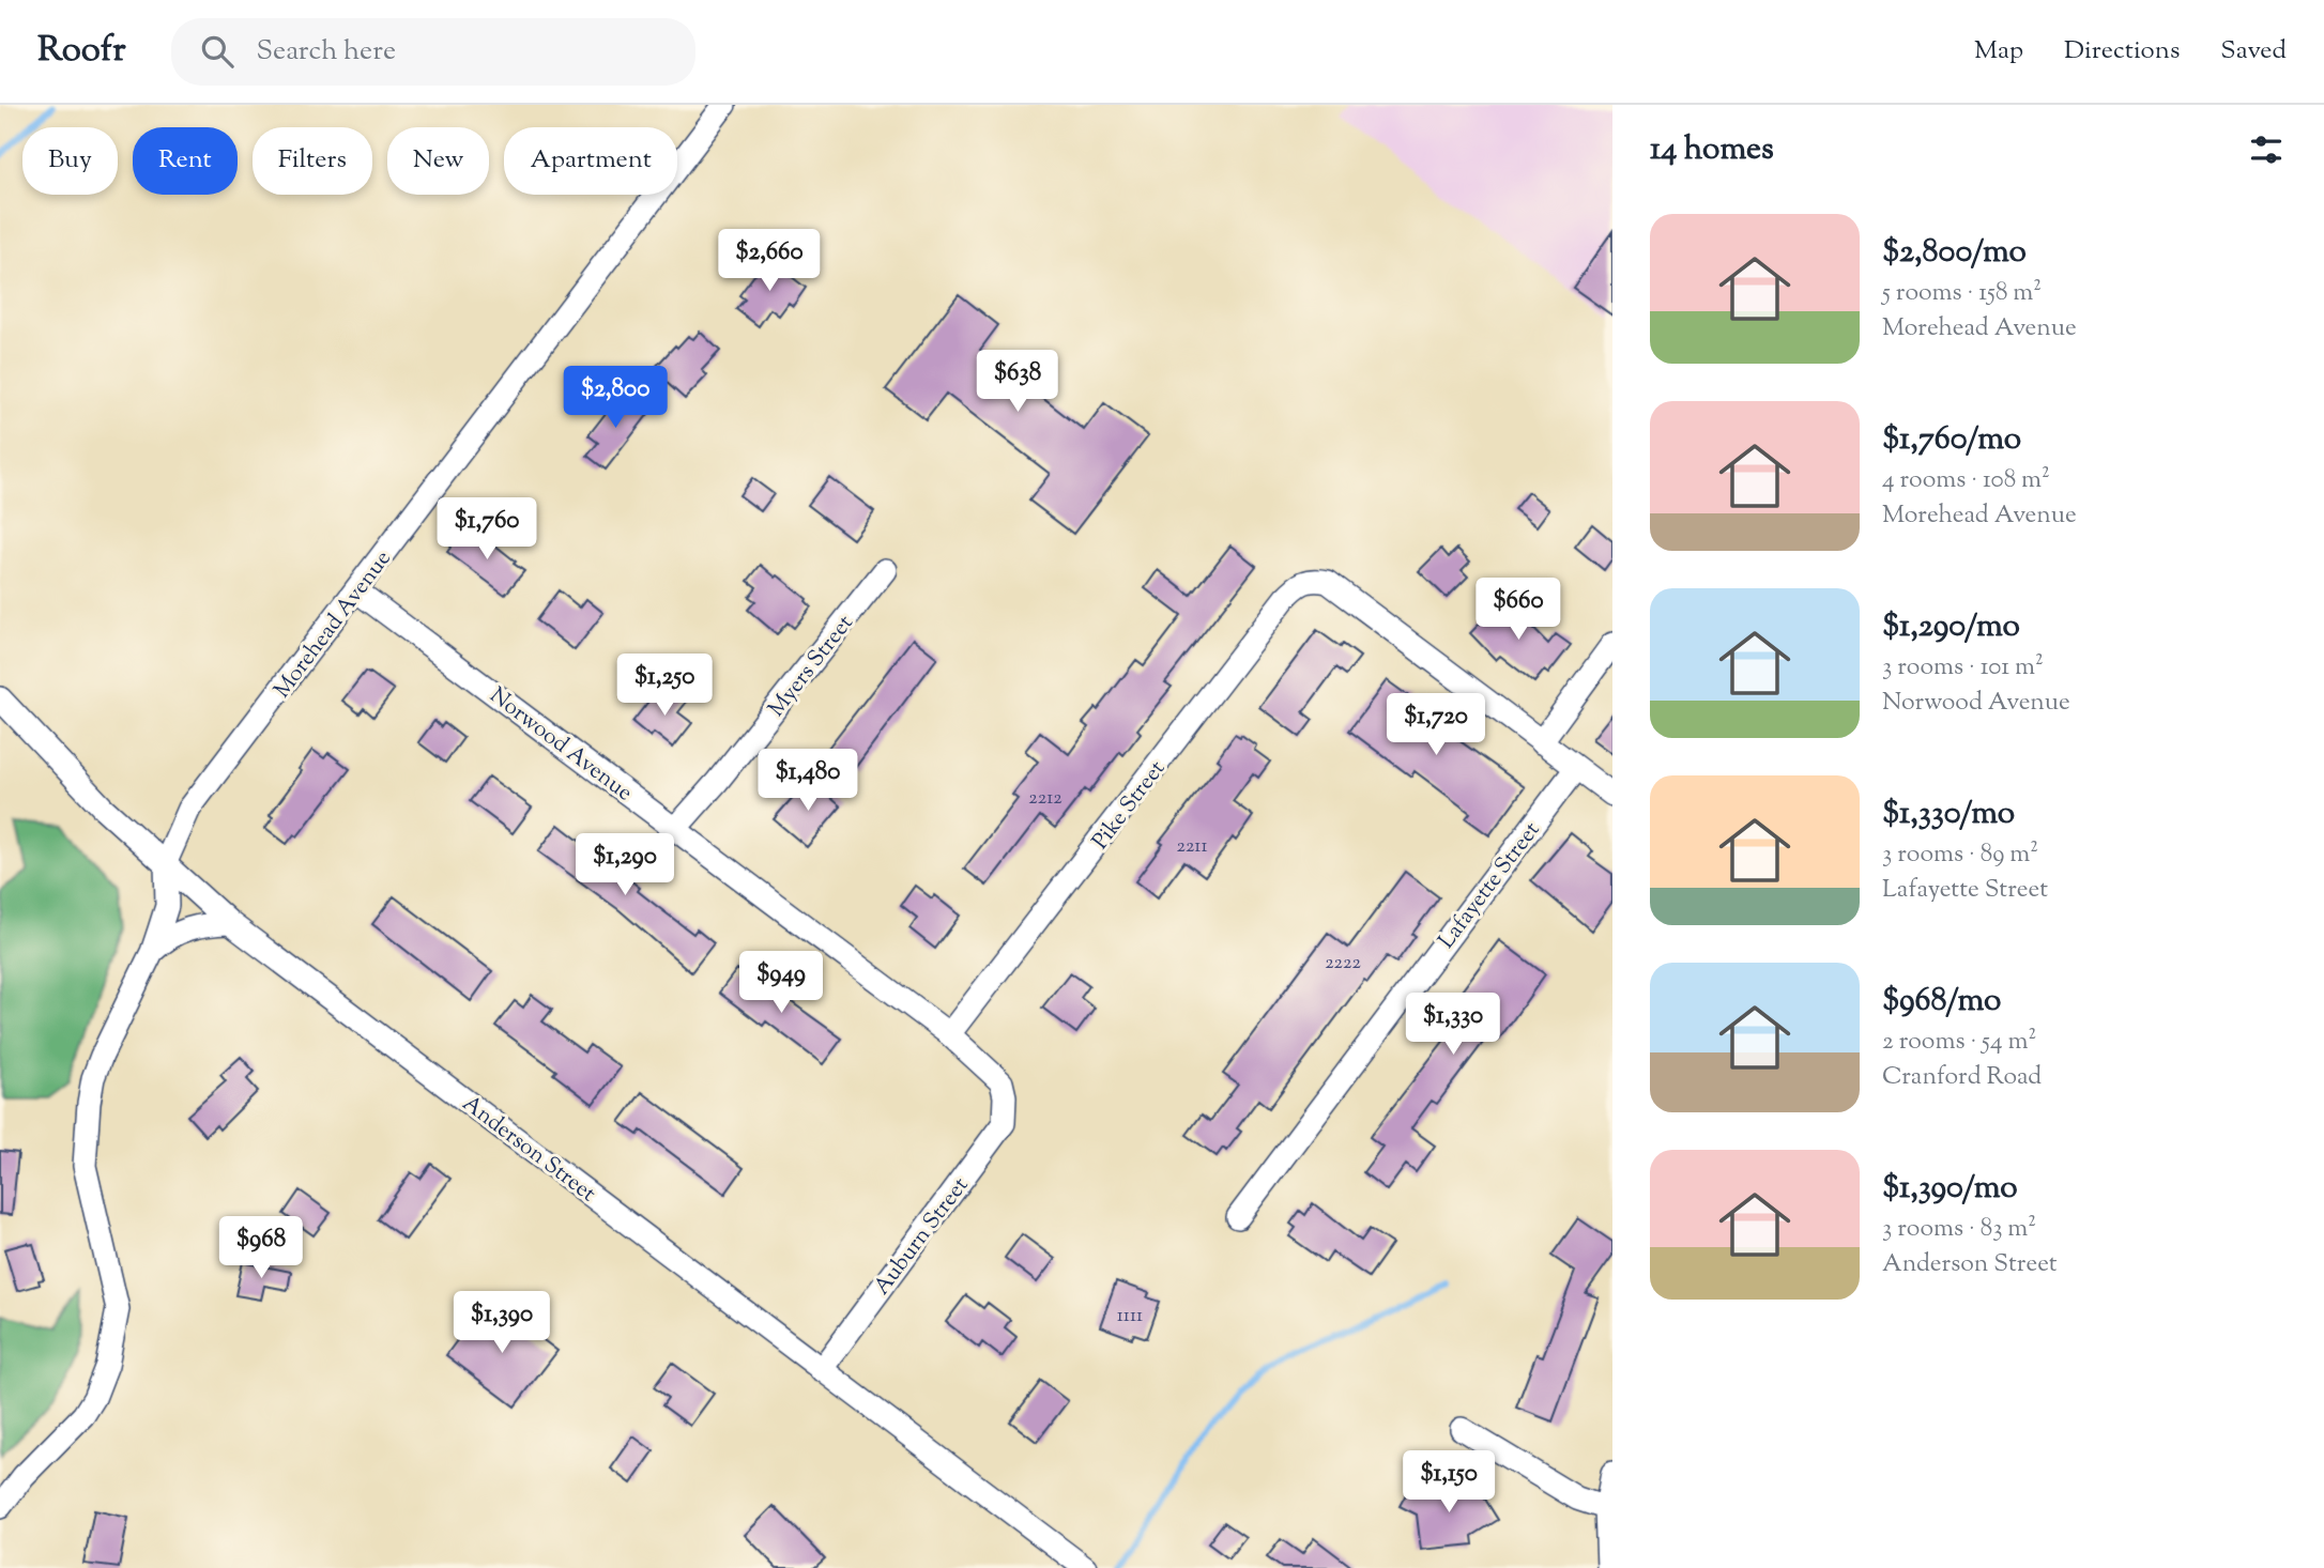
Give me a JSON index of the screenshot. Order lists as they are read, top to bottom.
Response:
{
  "streets": {
    "street": [
      "Morehead Avenue",
      "Myers Street",
      "Norwood Avenue",
      "Pike Street",
      "Lafayette Street",
      "Anderson Street",
      "Auburn Street"
    ]
  },
  "crossings": [
    ["Morehead Avenue", "Norwood Avenue"],
    ["Morehead Avenue", "Anderson Street"],
    ["Myers Street", "Norwood Avenue"],
    ["Norwood Avenue", "Pike Street"],
    ["Norwood Avenue", "Auburn Street"],
    ["Anderson Street", "Auburn Street"]
  ],
  "house_numbers": [
    "2212",
    "2211",
    "2222",
    "1111"
  ],
  "page": {
    "header": "Roofr",
    "search": "Search here",
    "nav": ["Map", "Directions", "Saved"],
    "heading": "14 homes",
    "chip": [
      "Buy",
      "Rent",
      "Filters",
      "New",
      "Apartment"
    ],
    "list": [
      {
        "name": "$2,800/mo",
        "note": "5 rooms · 158 m² · Morehead Avenue"
      },
      {
        "name": "$1,760/mo",
        "note": "4 rooms · 108 m² · Morehead Avenue"
      },
      {
        "name": "$1,290/mo",
        "note": "3 rooms · 101 m² · Norwood Avenue"
      },
      {
        "name": "$1,330/mo",
        "note": "3 rooms · 89 m² · Lafayette Street"
      },
      {
        "name": "$968/mo",
        "note": "2 rooms · 54 m² · Cranford Road"
      },
      {
        "name": "$1,390/mo",
        "note": "3 rooms · 83 m² · Anderson Street"
      }
    ],
    "price": [
      "$2,660",
      "$638",
      "$2,800",
      "$1,760",
      "$660",
      "$1,250",
      "$1,720",
      "$1,480",
      "$1,290",
      "$949",
      "$1,330",
      "$968",
      "$1,390",
      "$1,150"
    ]
  }
}
